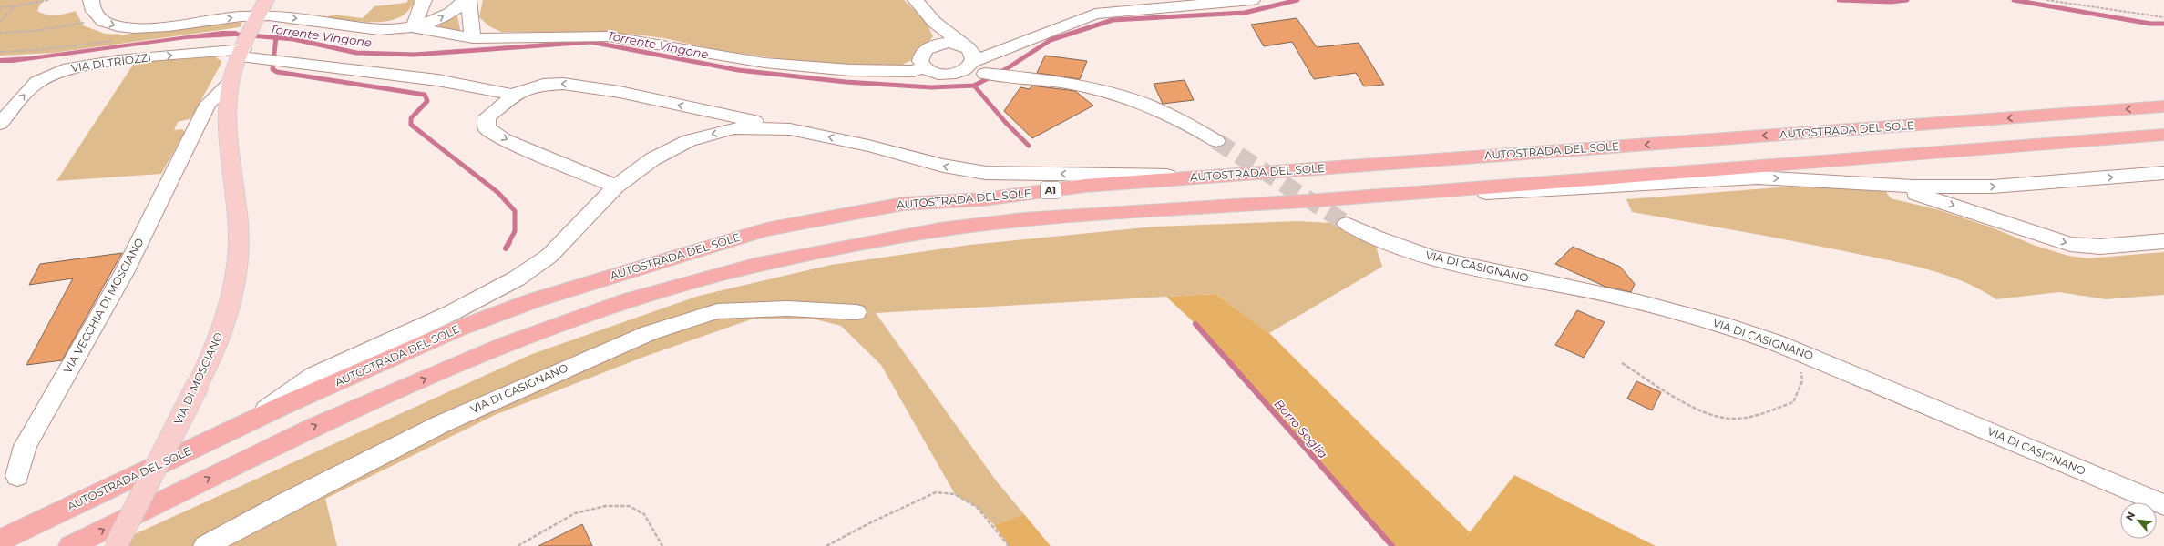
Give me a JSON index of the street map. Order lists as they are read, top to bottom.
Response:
{
  "streets": {
    "highway": ["AUTOSTRADA DEL SOLE", "A1"],
    "main road": ["VIA DI MOSCIANO"],
    "street": ["VIA DI TRIOZZI", "VIA DI CASIGNANO", "VIA VECCHIA DI MOSCIANO"]
  },
  "crossings": [
    ["VIA DI TRIOZZI", "VIA DI MOSCIANO"],
    ["VIA VECCHIA DI MOSCIANO", "VIA DI MOSCIANO"]
  ],
  "water": ["Torrente Vingone", "Borro Soglia"],
  "north": "top left"
}
